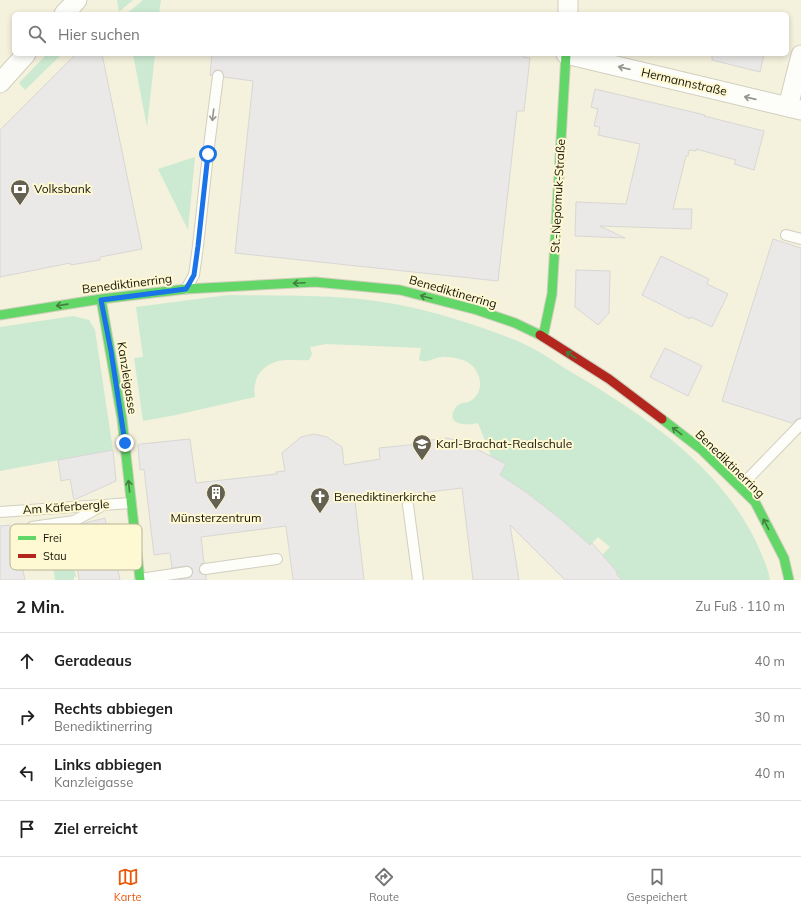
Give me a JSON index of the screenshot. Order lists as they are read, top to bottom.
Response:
{
  "streets": {
    "main road": ["St.-Nepomuk-Straße", "Benediktinerring", "Kanzleigasse"],
    "street": ["Hermannstraße"],
    "lane": ["Am Käferbergle"]
  },
  "crossings": [
    ["St.-Nepomuk-Straße", "Benediktinerring"],
    ["Benediktinerring", "Kanzleigasse"],
    ["Kanzleigasse", "Am Käferbergle"]
  ],
  "one_way": ["Hermannstraße", "Benediktinerring", "Kanzleigasse"],
  "places": {
    "bank": ["Volksbank"],
    "school or university": ["Karl-Brachat-Realschule"],
    "building": ["Münsterzentrum"],
    "church": ["Benediktinerkirche"]
  },
  "legend": ["Frei", "Stau"],
  "page": {
    "search": "Hier suchen",
    "heading": ["2 Min.", "Zu Fuß · 110 m"],
    "list": [
      ["Geradeaus", "40 m"],
      ["Rechts abbiegen", "Benediktinerring", "30 m"],
      ["Links abbiegen", "Kanzleigasse", "40 m"],
      "Ziel erreicht"
    ],
    "nav": ["Karte", "Route", "Gespeichert"]
  }
}
